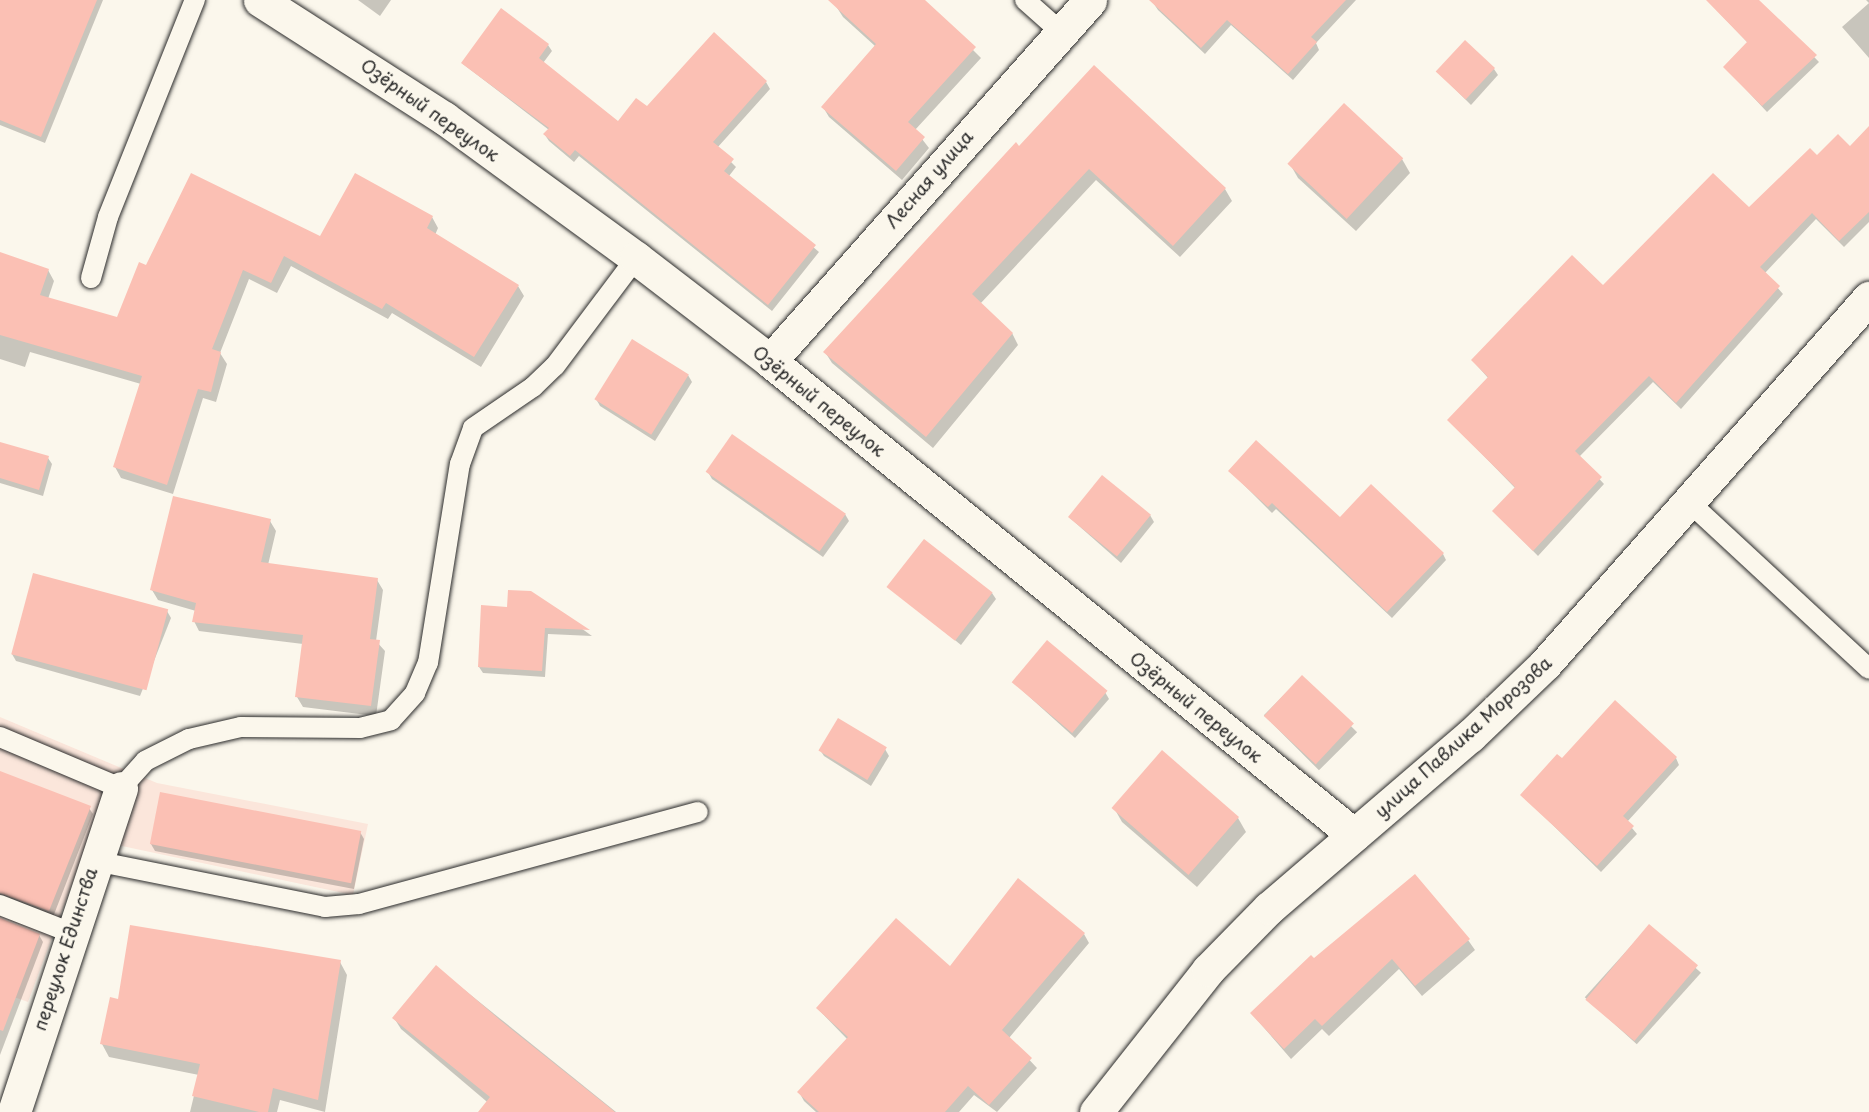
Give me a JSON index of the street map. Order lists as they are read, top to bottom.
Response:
{
  "streets": {
    "street": [
      "Озёрный переулок",
      "Лесная улица",
      "улица Павлика Морозова",
      "переулок Единства"
    ]
  },
  "crossings": [
    ["Озёрный переулок", "Лесная улица"],
    ["Озёрный переулок", "улица Павлика Морозова"]
  ]
}
